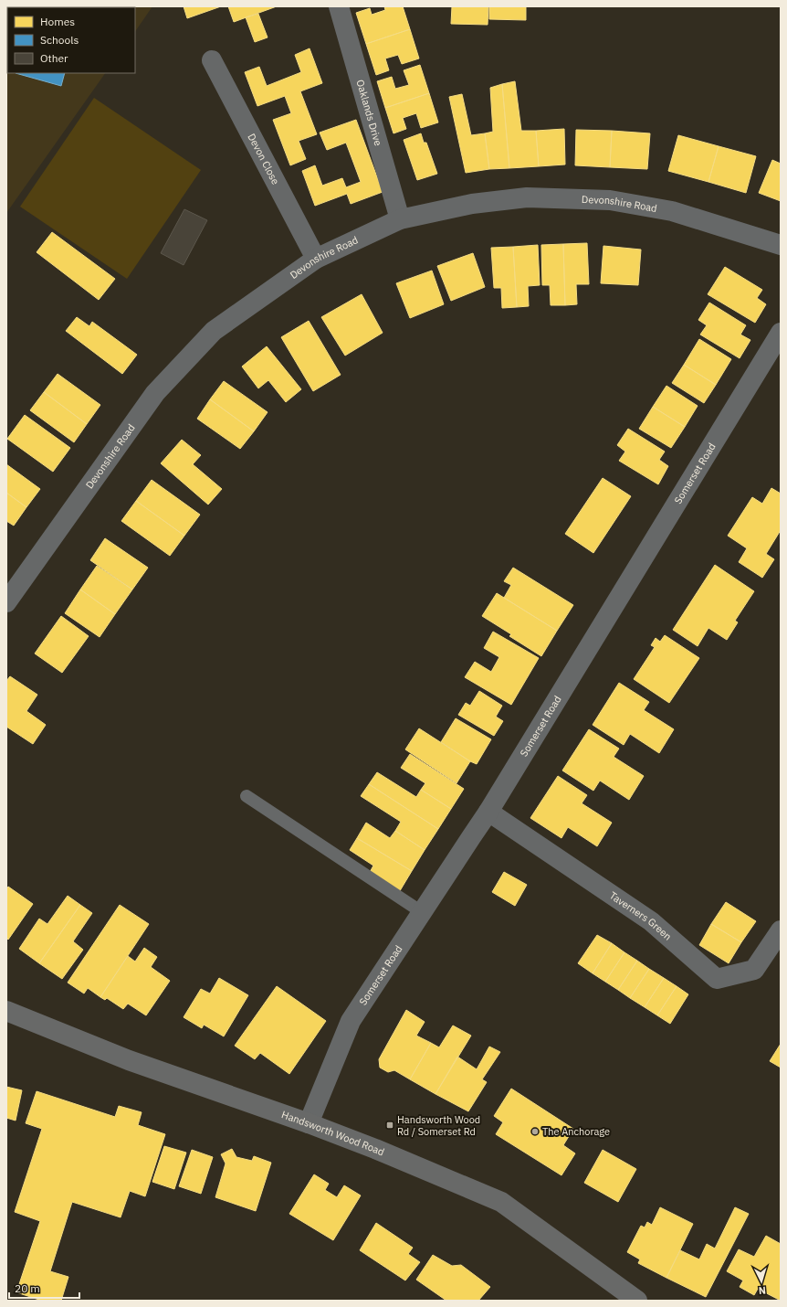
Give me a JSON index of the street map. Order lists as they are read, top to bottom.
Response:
{
  "streets": {
    "main road": ["Handsworth Wood Road"],
    "street": [
      "Oaklands Drive",
      "Devon Close",
      "Devonshire Road",
      "Somerset Road",
      "Taverners Green"
    ]
  },
  "crossings": [
    ["Oaklands Drive", "Devonshire Road"],
    ["Devon Close", "Devonshire Road"],
    ["Somerset Road", "Taverners Green"],
    ["Somerset Road", "Handsworth Wood Road"]
  ],
  "places": {
    "transit": ["Handsworth Wood Rd / Somerset Rd"],
    "other": ["The Anchorage"]
  },
  "legend": ["Homes", "Schools", "Other"],
  "scale_bar": "20 m",
  "north": "bottom"
}
